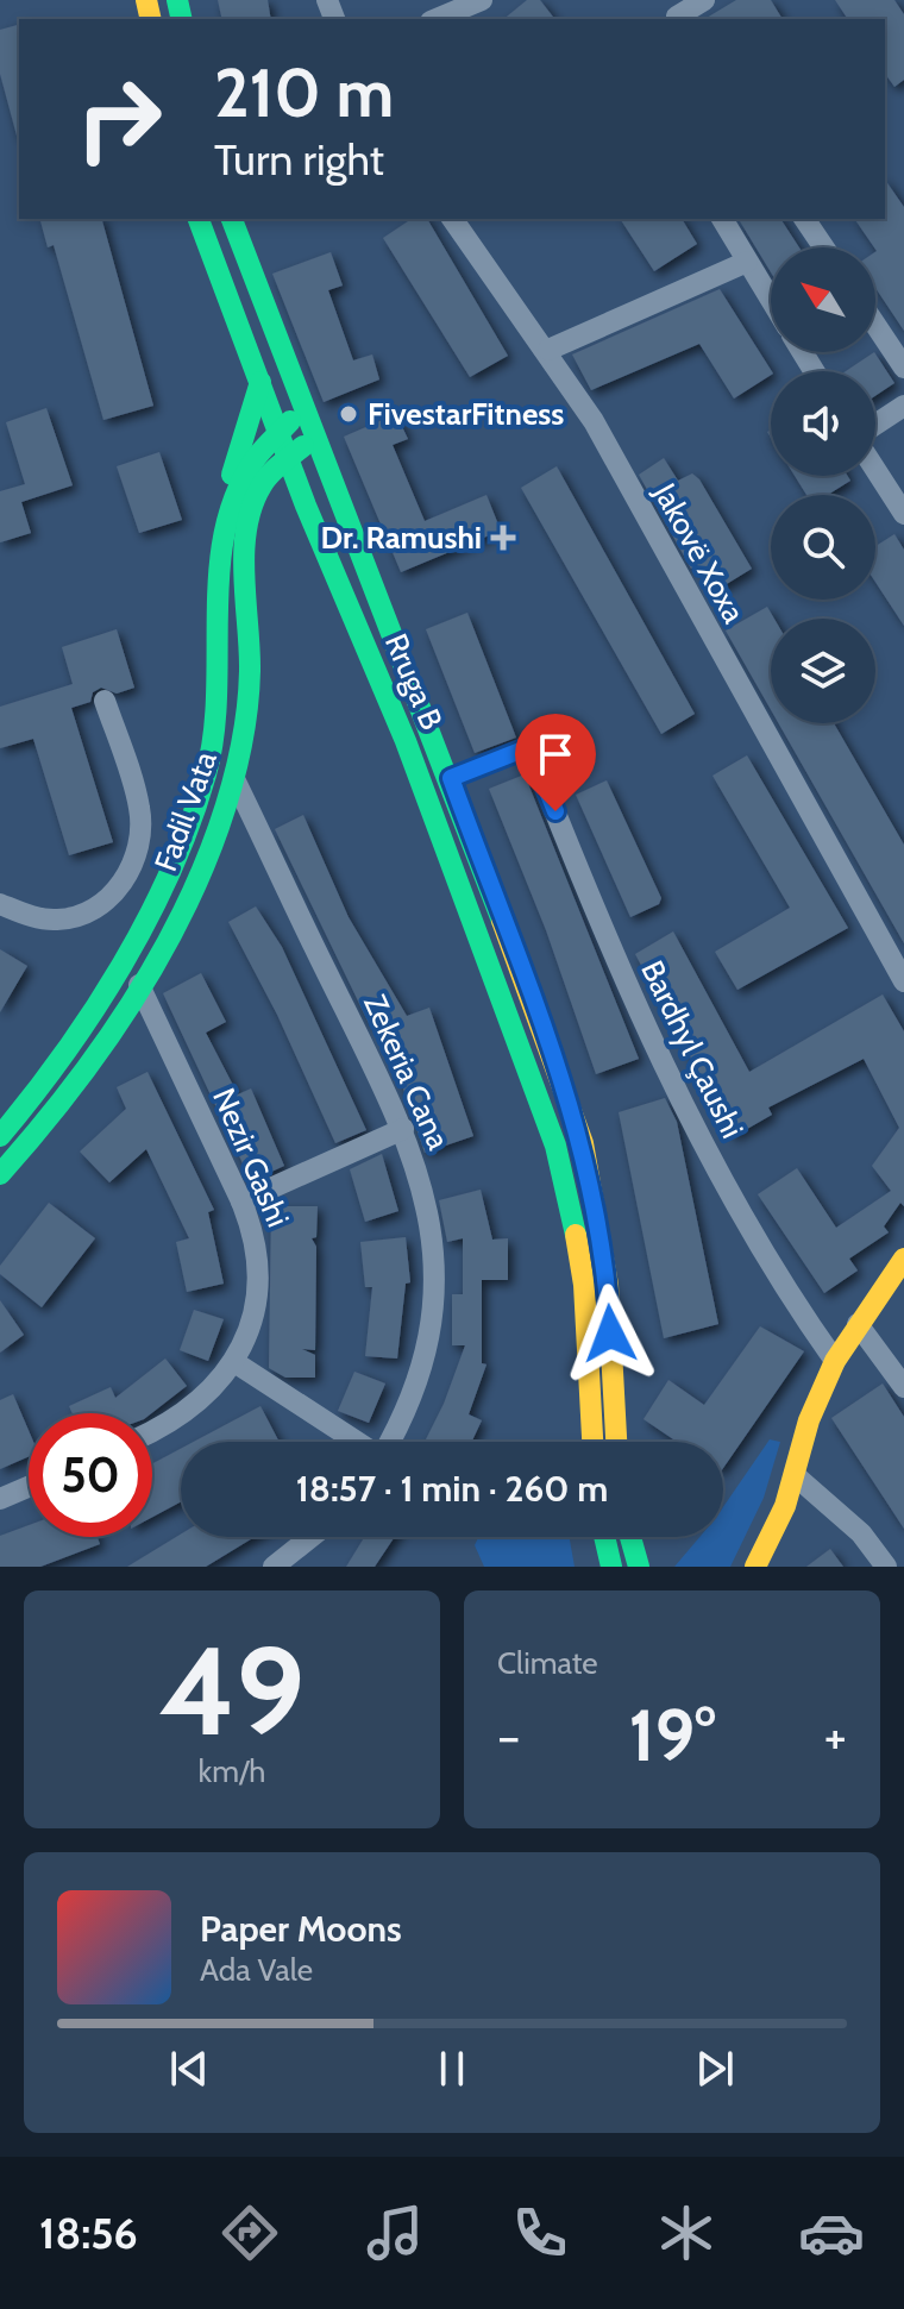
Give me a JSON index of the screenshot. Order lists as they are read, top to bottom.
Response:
{
  "streets": {
    "main road": ["Rruga B", "Fadil Vata"],
    "street": [
      "Jakovë Xoxa",
      "Bardhyl Çaushi",
      "Zekeria Cana",
      "Nezir Gashi"
    ]
  },
  "crossings": [
    ["Rruga B", "Fadil Vata"],
    ["Rruga B", "Bardhyl Çaushi"],
    ["Fadil Vata", "Zekeria Cana"],
    ["Fadil Vata", "Nezir Gashi"]
  ],
  "places": {
    "other": ["FivestarFitness"],
    "health": ["Dr. Ramushi"]
  },
  "north": "top left",
  "page": {
    "turn": ["210 m", "Turn right"],
    "limit": "50",
    "trip": "18:57 · 1 min · 260 m",
    "tile": [
      ["49", "km/h"],
      "Climate"
    ],
    "heat": ["−", "19°", "+"],
    "song": ["Paper Moons", "Ada Vale"],
    "tabs": "18:56"
  }
}
